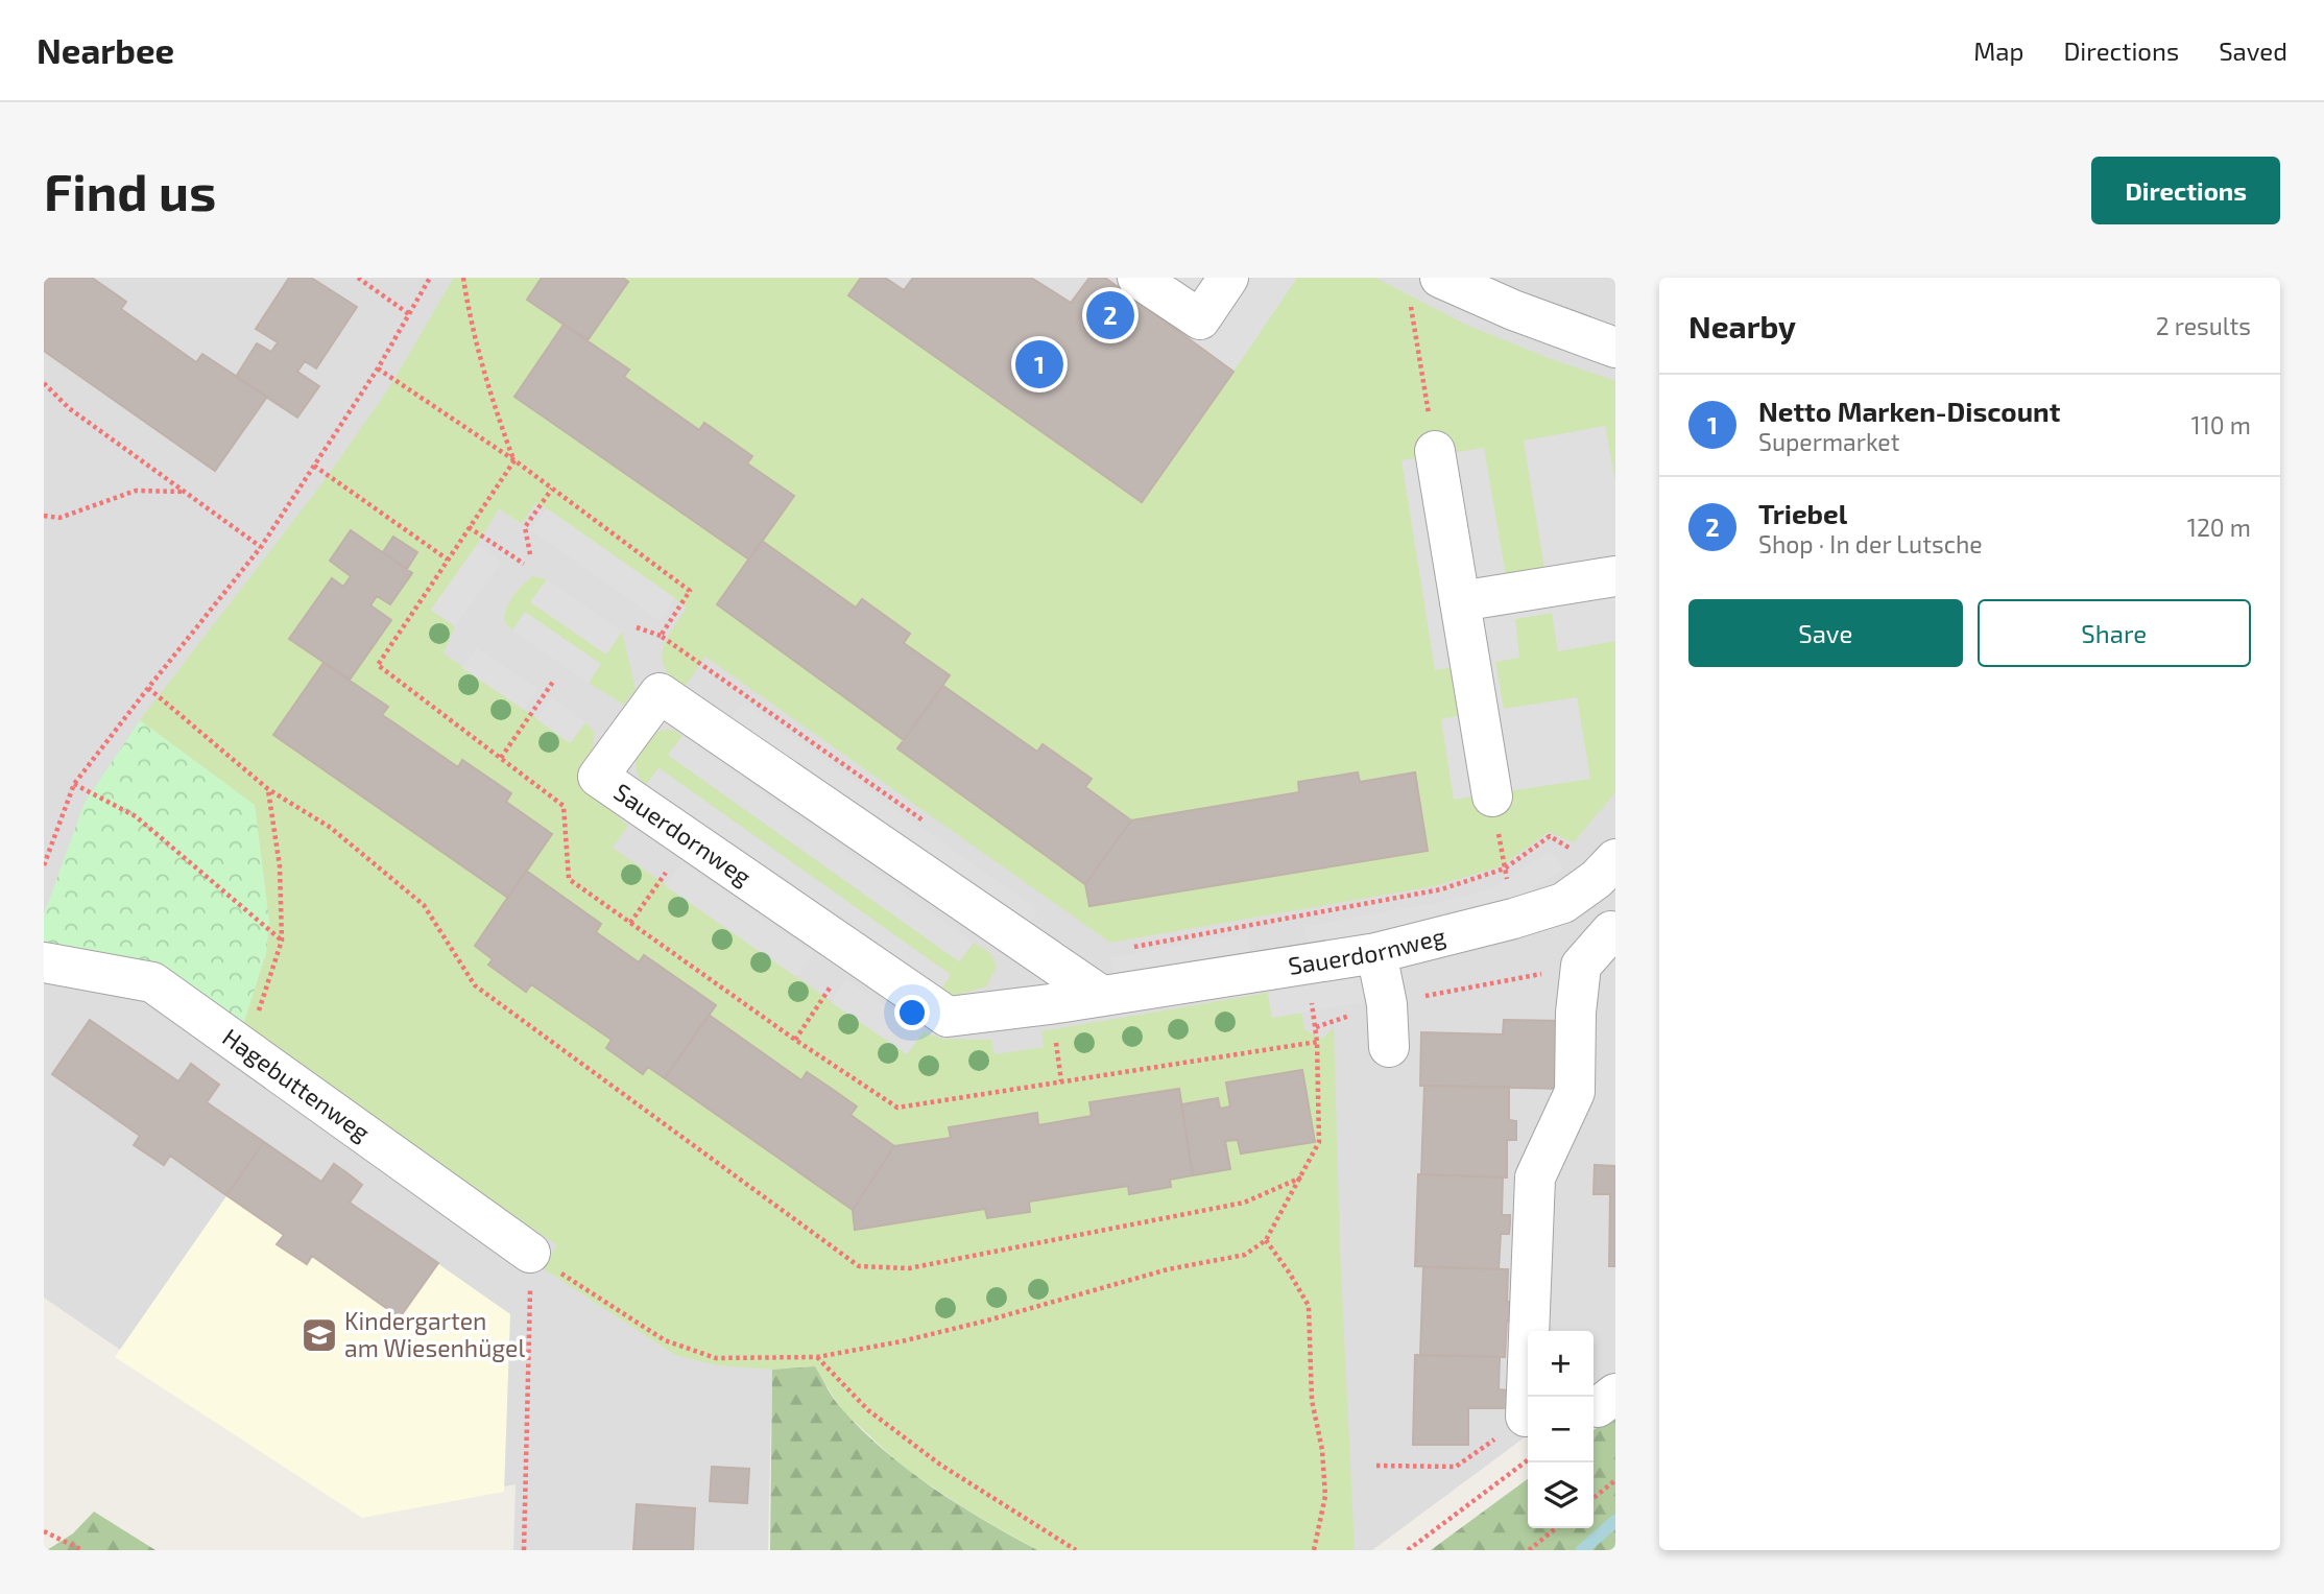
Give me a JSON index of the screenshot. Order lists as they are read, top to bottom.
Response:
{
  "streets": {
    "street": ["Sauerdornweg", "Hagebuttenweg"]
  },
  "places": {
    "school or university": ["Kindergarten am Wiesenhügel"]
  },
  "page": {
    "header": "Nearbee",
    "nav": ["Map", "Directions", "Saved"],
    "buttons": [
      "Directions",
      ["Save", "Share"]
    ],
    "title": "Find us",
    "heading": ["Nearby", "2 results"],
    "pins": ["2", "1"],
    "list": [
      {
        "mark": "1",
        "name": "Netto Marken-Discount",
        "note": "Supermarket",
        "value": "110 m"
      },
      {
        "mark": "2",
        "name": "Triebel",
        "note": "Shop · In der Lutsche",
        "value": "120 m"
      }
    ],
    "map_buttons": ["+", "−"]
  }
}
